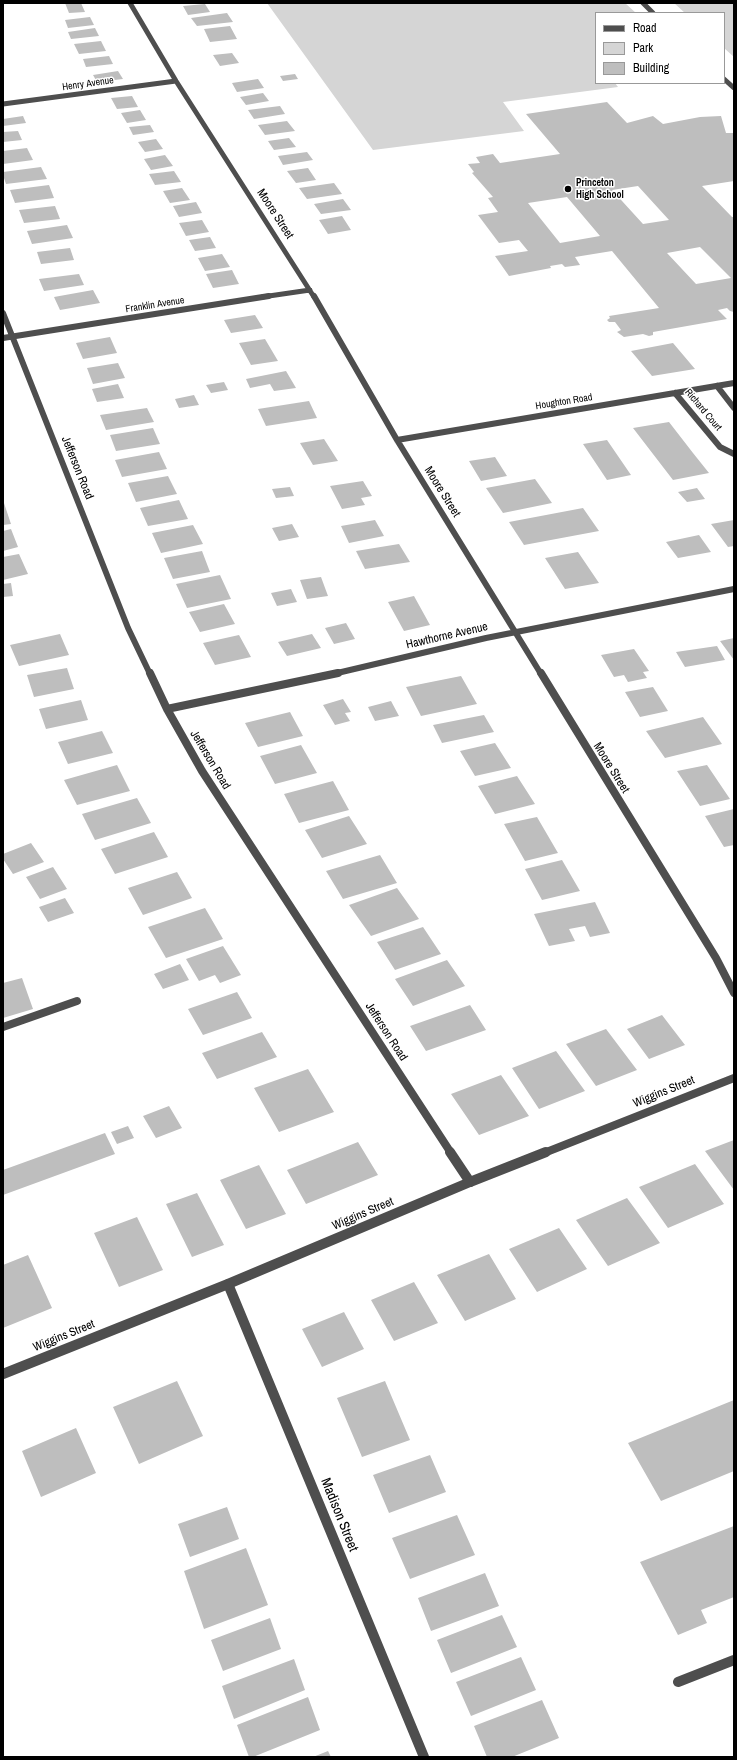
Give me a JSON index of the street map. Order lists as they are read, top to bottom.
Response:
{
  "streets": {
    "street": [
      "Henry Avenue",
      "Moore Street",
      "Franklin Avenue",
      "Houghton Road",
      "Richard Court",
      "Jefferson Road",
      "Hawthorne Avenue",
      "Wiggins Street",
      "Madison Street"
    ]
  },
  "crossings": [
    ["Henry Avenue", "Moore Street"],
    ["Moore Street", "Franklin Avenue"],
    ["Moore Street", "Houghton Road"],
    ["Moore Street", "Hawthorne Avenue"],
    ["Franklin Avenue", "Jefferson Road"],
    ["Houghton Road", "Richard Court"],
    ["Jefferson Road", "Hawthorne Avenue"],
    ["Jefferson Road", "Wiggins Street"],
    ["Wiggins Street", "Madison Street"]
  ],
  "places": ["Princeton High School"],
  "legend": ["Road", "Park", "Building"]
}
